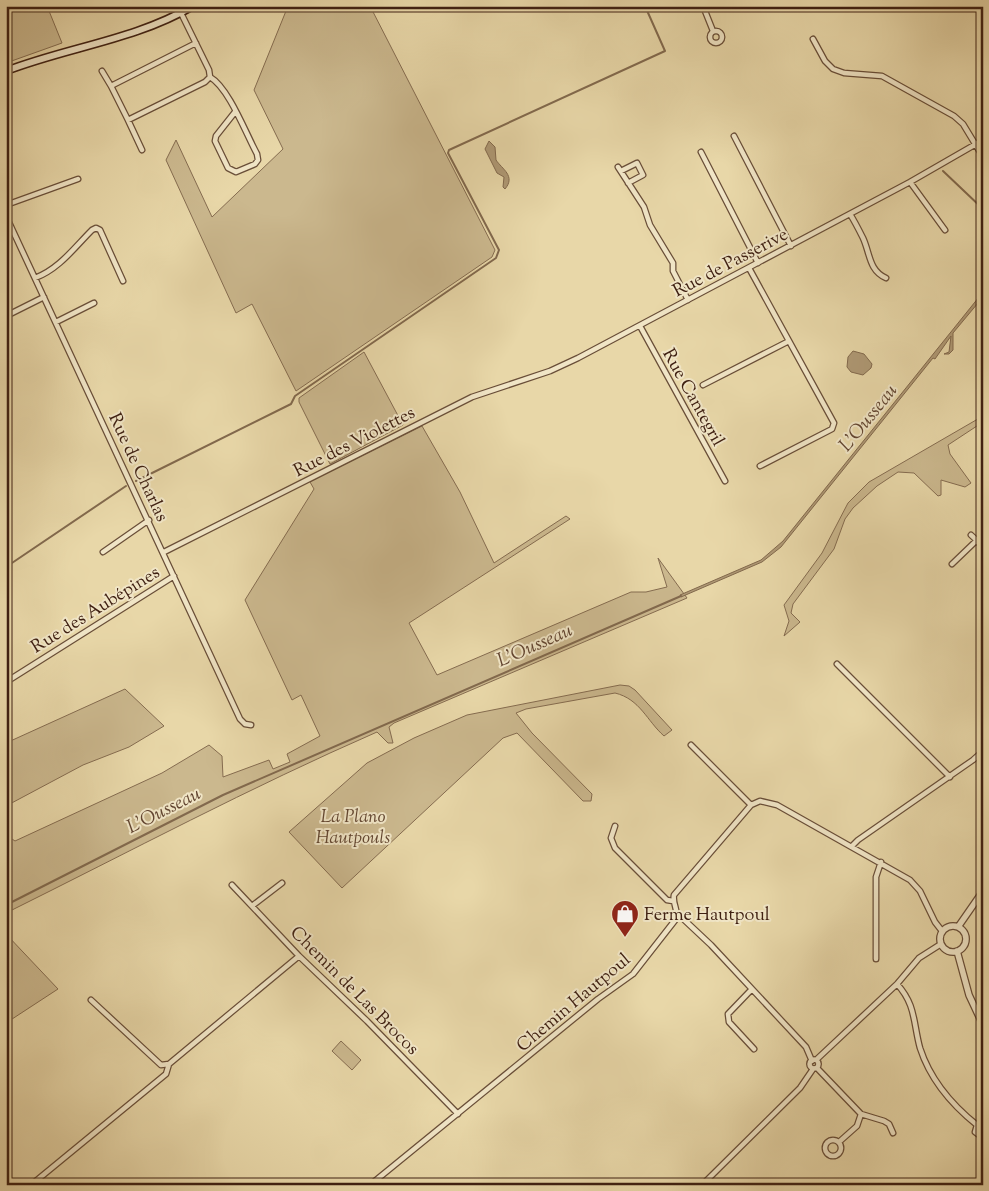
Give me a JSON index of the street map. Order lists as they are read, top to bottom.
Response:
{
  "streets": {
    "street": [
      "Rue de Passerive",
      "Rue Cantegril",
      "Rue des Violettes",
      "Rue de Charlas",
      "Rue des Aubépines",
      "Chemin de Las Brocos",
      "Chemin Hautpoul"
    ]
  },
  "crossings": [
    ["Rue de Passerive", "Rue Cantegril"],
    ["Rue de Passerive", "Rue des Violettes"],
    ["Rue des Violettes", "Rue de Charlas"],
    ["Rue de Charlas", "Rue des Aubépines"],
    ["Chemin de Las Brocos", "Chemin Hautpoul"]
  ],
  "water": ["L'Ousseau"],
  "parks": ["La Plano Hautpouls"],
  "places": {
    "shop": ["Ferme Hautpoul"]
  }
}
